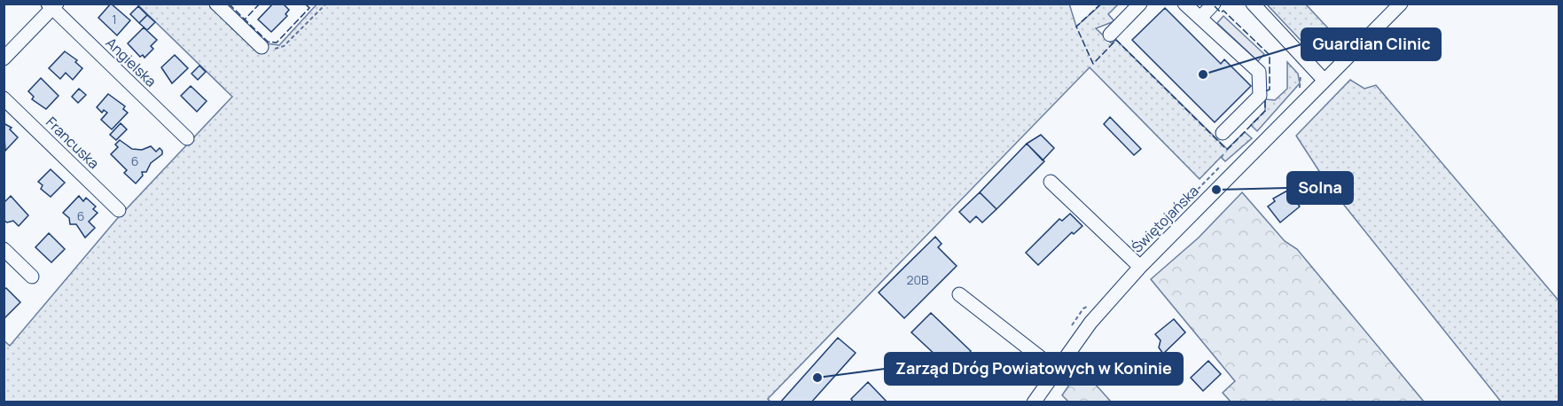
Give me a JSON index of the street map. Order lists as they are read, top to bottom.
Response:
{
  "streets": {
    "street": ["Angielska", "Francuska", "Świętojańska"]
  },
  "places": ["Guardian Clinic", "Solna", "Zarząd Dróg Powiatowych w Koninie"],
  "house_numbers": [
    "1",
    "6",
    "6",
    "20B"
  ]
}
